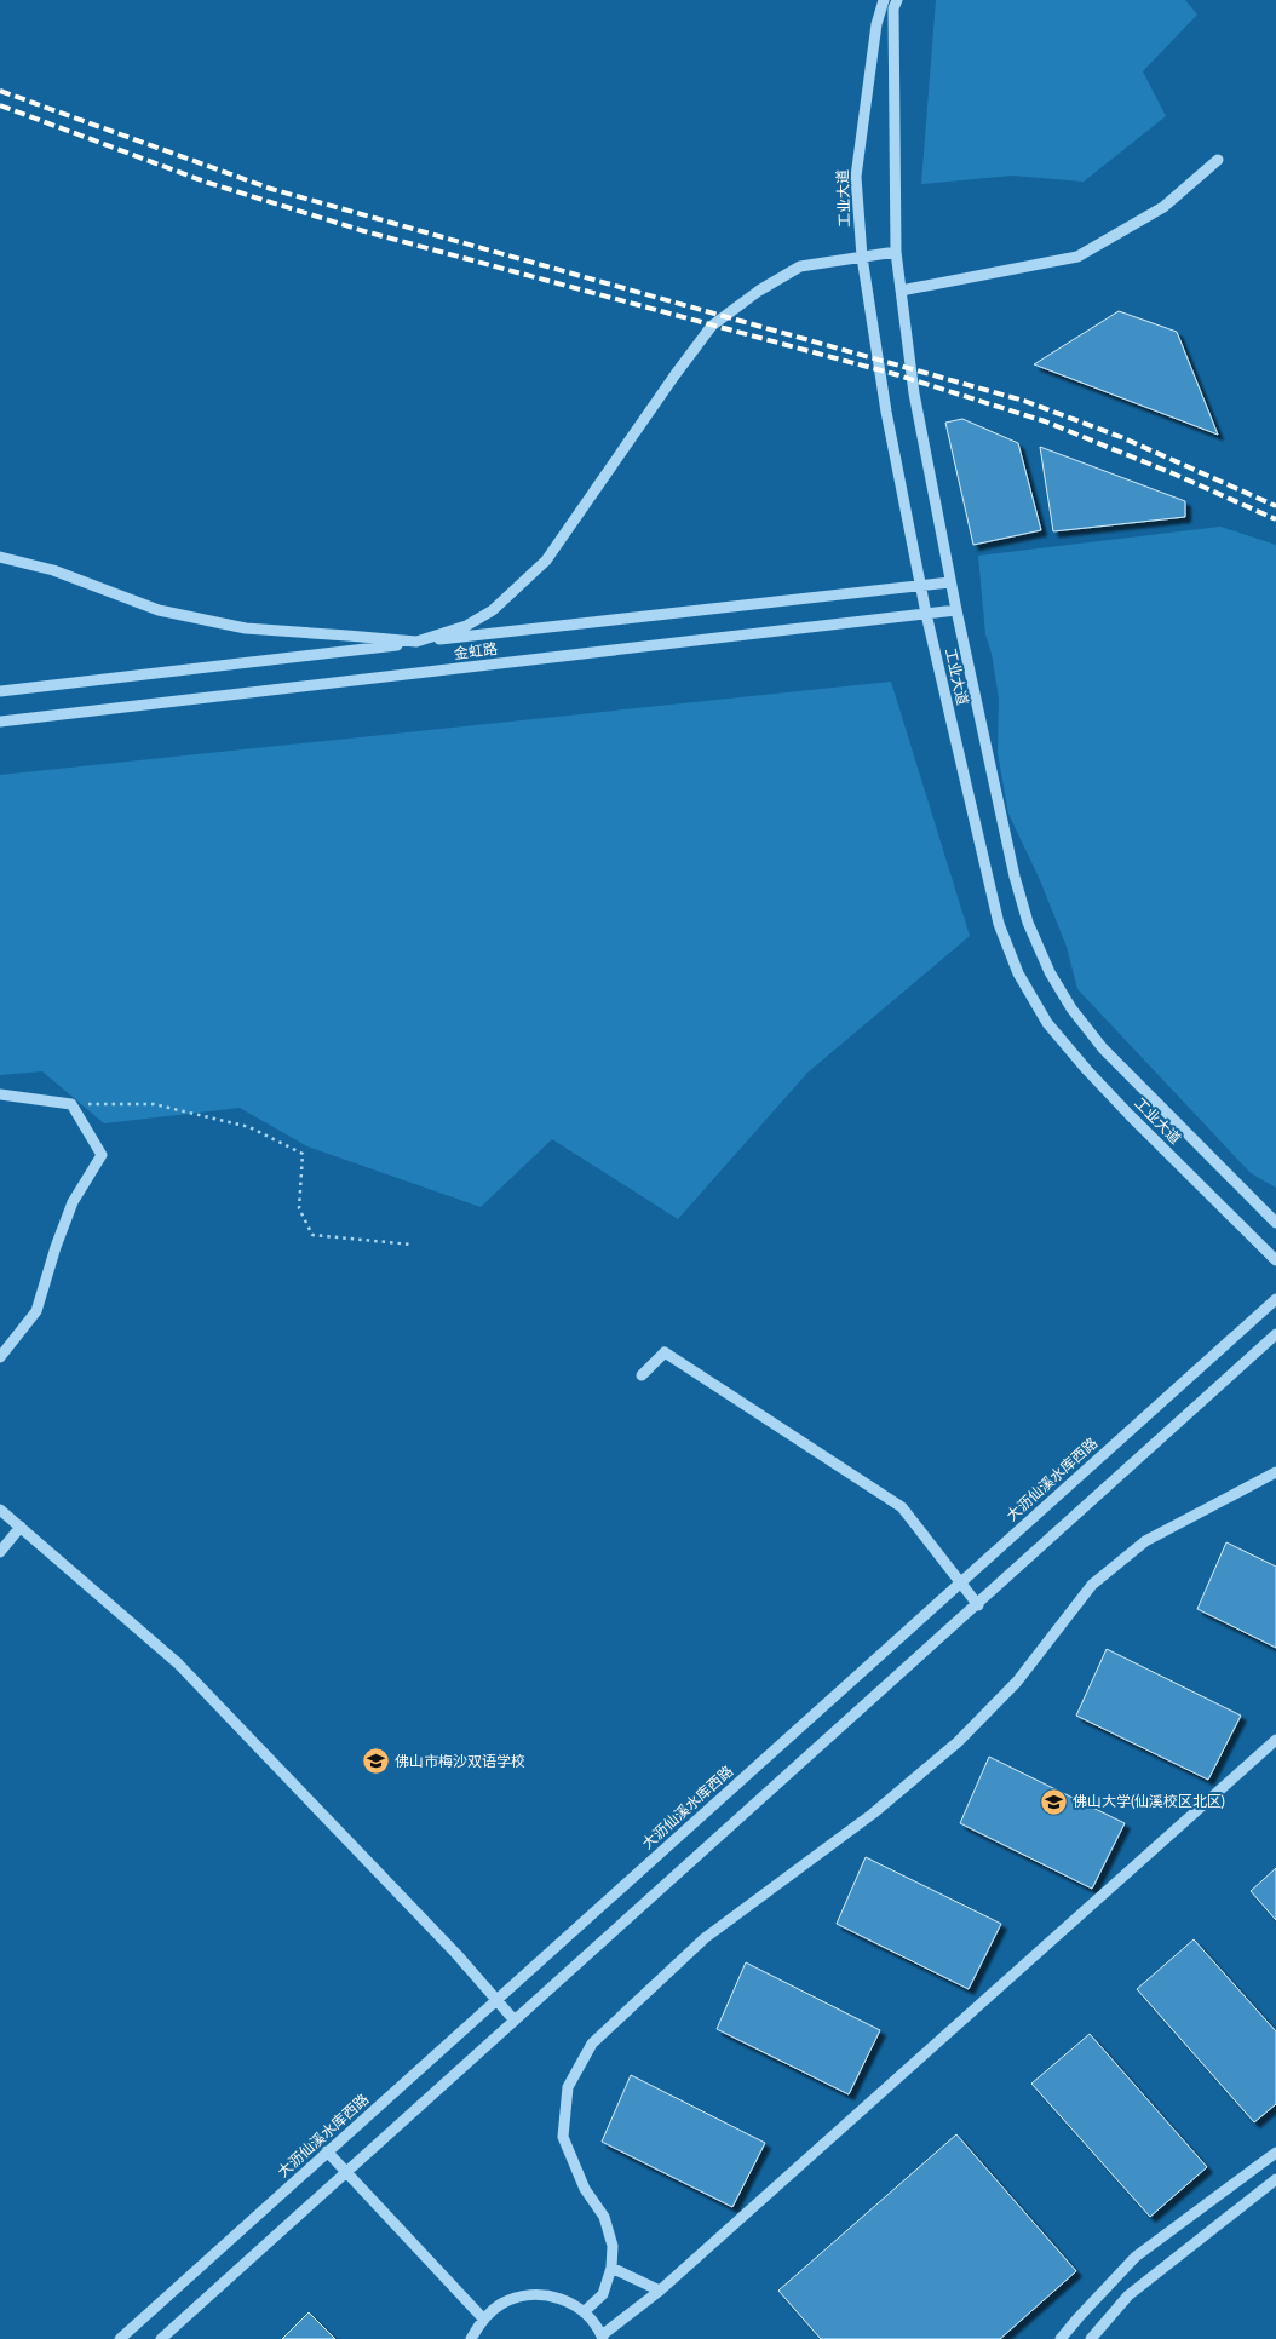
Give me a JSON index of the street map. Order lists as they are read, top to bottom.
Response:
{
  "streets": {
    "street": ["工业大道", "金虹路", "大沥仙溪水库西路"]
  },
  "crossings": [
    ["工业大道", "金虹路"]
  ],
  "places": {
    "school or university": ["佛山市梅沙双语学校", "佛山大学(仙溪校区北区)"]
  }
}
